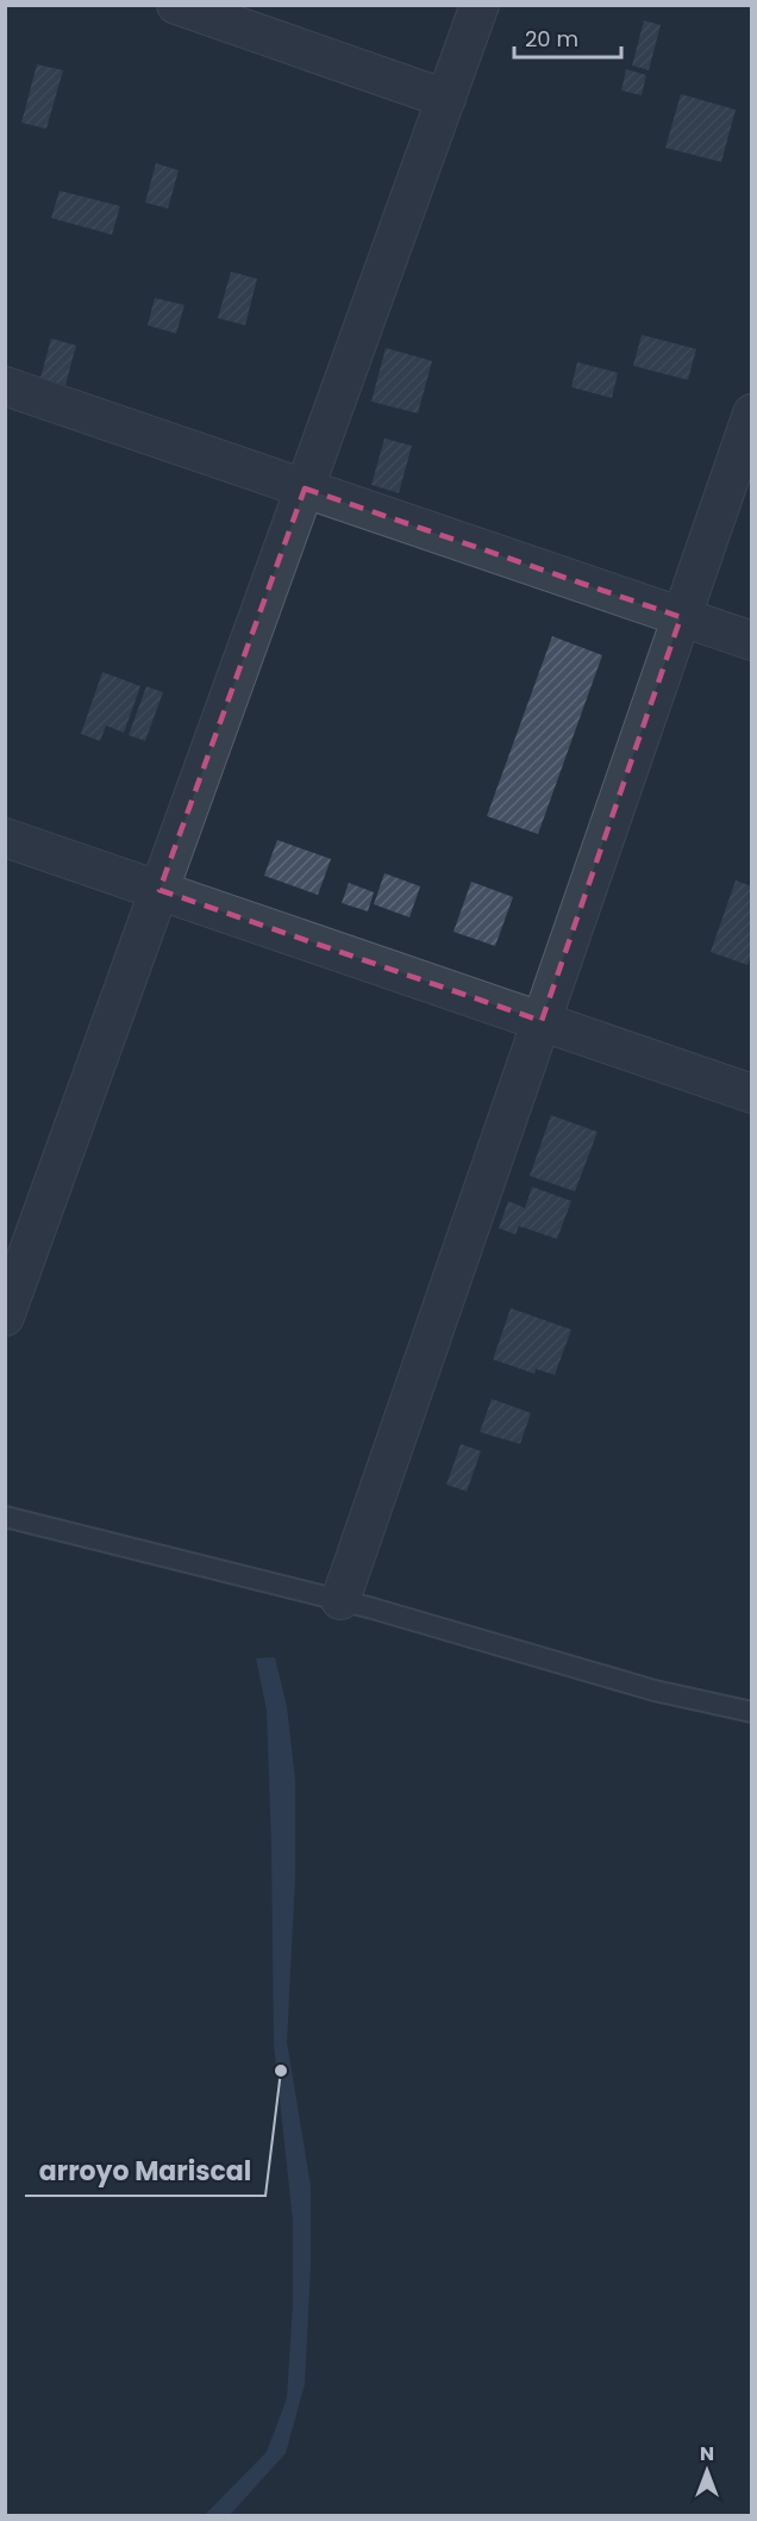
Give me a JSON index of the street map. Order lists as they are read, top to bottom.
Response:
{
  "places": ["arroyo Mariscal"],
  "scale_bar": "20 m",
  "north": "top"
}
